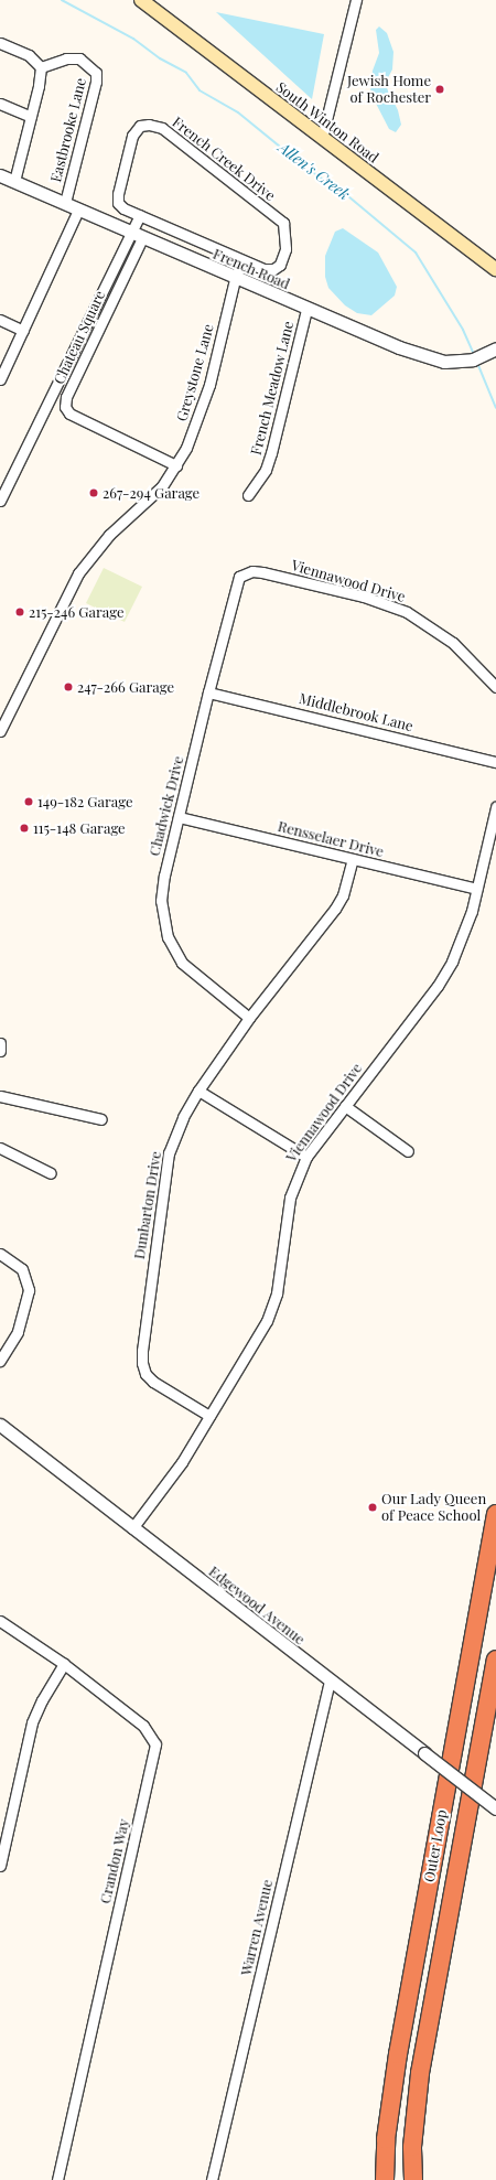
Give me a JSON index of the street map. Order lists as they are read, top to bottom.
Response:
{
  "streets": {
    "highway": ["Outer Loop"],
    "main road": ["South Winton Road"],
    "street": [
      "Eastbrooke Lane",
      "French Creek Drive",
      "French Road",
      "Chateau Square",
      "Greystone Lane",
      "French Meadow Lane",
      "Viennawood Drive",
      "Middlebrook Lane",
      "Chadwick Drive",
      "Rensselaer Drive",
      "Dunbarton Drive",
      "Edgewood Avenue",
      "Crandon Way",
      "Warren Avenue"
    ]
  },
  "crossings": [
    ["Eastbrooke Lane", "French Road"],
    ["French Road", "Chateau Square"],
    ["French Road", "Greystone Lane"],
    ["French Road", "French Meadow Lane"],
    ["Chateau Square", "Greystone Lane"],
    ["Viennawood Drive", "Chadwick Drive"],
    ["Viennawood Drive", "Rensselaer Drive"],
    ["Viennawood Drive", "Dunbarton Drive"],
    ["Viennawood Drive", "Edgewood Avenue"],
    ["Middlebrook Lane", "Chadwick Drive"],
    ["Chadwick Drive", "Rensselaer Drive"],
    ["Chadwick Drive", "Dunbarton Drive"],
    ["Rensselaer Drive", "Dunbarton Drive"],
    ["Edgewood Avenue", "Warren Avenue"]
  ],
  "water": ["Allen's Creek"],
  "places": [
    "Jewish Home of Rochester",
    "267-294 Garage",
    "215-246 Garage",
    "247-266 Garage",
    "149-182 Garage",
    "115-148 Garage",
    "Our Lady Queen of Peace School"
  ]
}
